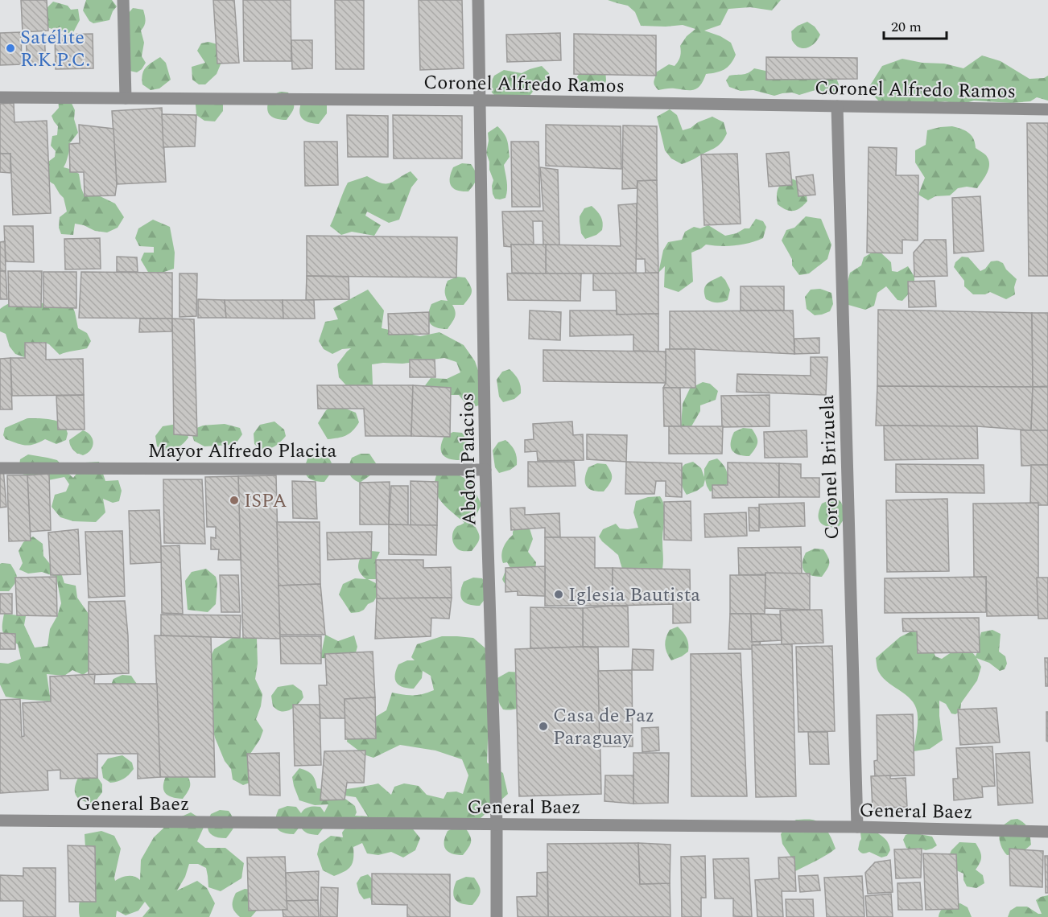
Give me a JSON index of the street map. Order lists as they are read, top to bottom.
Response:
{
  "streets": {
    "street": [
      "Coronel Alfredo Ramos",
      "Mayor Alfredo Placita",
      "Abdon Palacios",
      "Coronel Brizuela",
      "General Baez"
    ]
  },
  "crossings": [
    ["Coronel Alfredo Ramos", "Abdon Palacios"],
    ["Coronel Alfredo Ramos", "Coronel Brizuela"],
    ["Mayor Alfredo Placita", "Abdon Palacios"],
    ["Abdon Palacios", "General Baez"],
    ["Coronel Brizuela", "General Baez"]
  ],
  "places": [
    "Satélite R.K.P.C.",
    "ISPA",
    "Iglesia Bautista",
    "Casa de Paz Paraguay"
  ],
  "scale_bar": "20 m"
}
